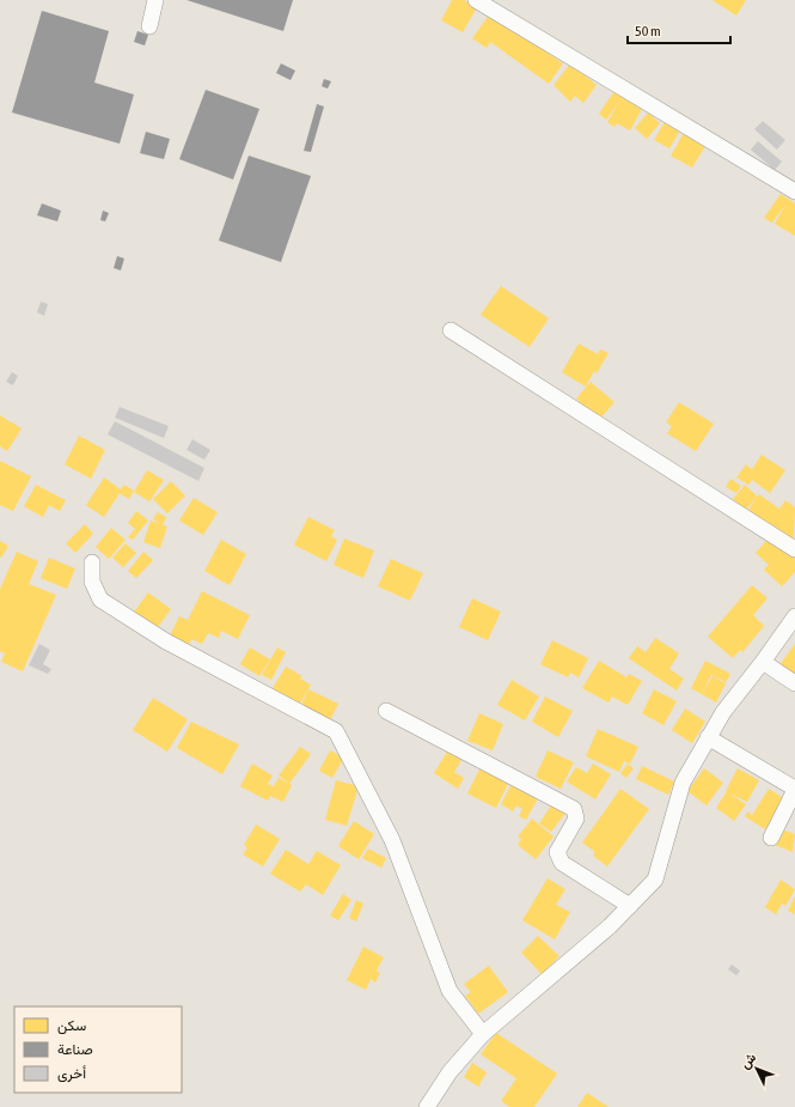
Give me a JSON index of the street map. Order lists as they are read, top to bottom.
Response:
{
  "legend": ["سكن", "صناعة", "أخرى"],
  "scale_bar": "50 m",
  "north": "top left"
}
